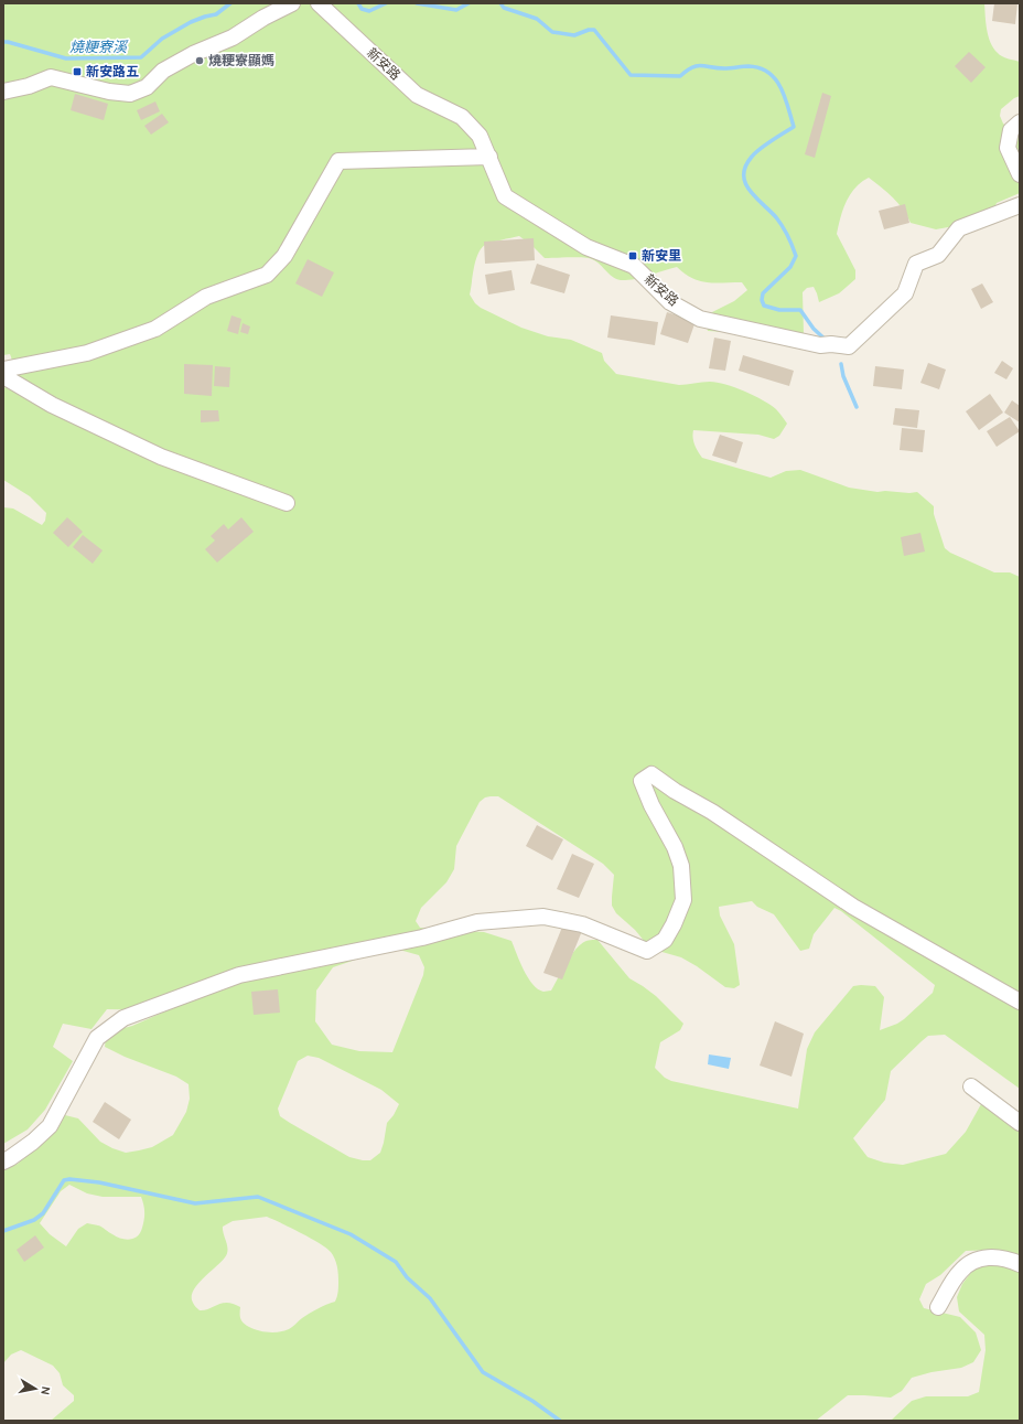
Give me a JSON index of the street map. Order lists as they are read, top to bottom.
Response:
{
  "streets": {
    "street": ["新安路"]
  },
  "water": ["燒粳寮溪"],
  "places": {
    "other": ["燒粳寮顯媽"],
    "transit": ["新安路五", "新安里"]
  },
  "north": "right"
}
